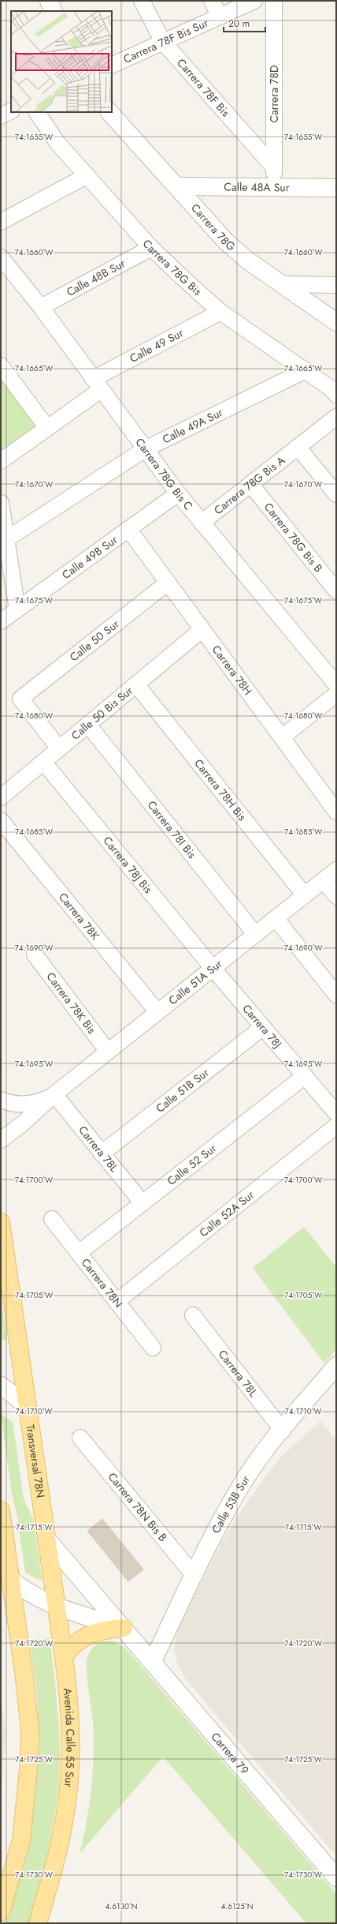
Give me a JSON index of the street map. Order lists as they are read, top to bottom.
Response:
{
  "streets": {
    "main road": ["Transversal 78N", "Avenida Calle 55 Sur"],
    "street": [
      "Carrera 78F Bis Sur",
      "Carrera 78F Bis",
      "Carrera 78D",
      "Calle 48A Sur",
      "Carrera 78G",
      "Carrera 78G Bis",
      "Calle 48B Sur",
      "Calle 49 Sur",
      "Calle 49A Sur",
      "Carrera 78G Bis C",
      "Carrera 78G Bis A",
      "Carrera 78G Bis B",
      "Calle 49B Sur",
      "Calle 50 Sur",
      "Carrera 78H",
      "Calle 50 Bis Sur",
      "Carrera 78H Bis",
      "Carrera 78I Bis",
      "Carrera 78J Bis",
      "Carrera 78K",
      "Calle 51A Sur",
      "Carrera 78K Bis",
      "Carrera 78J",
      "Calle 51B Sur",
      "Carrera 78L",
      "Calle 52 Sur",
      "Calle 52A Sur",
      "Carrera 78N",
      "Calle 53B Sur",
      "Carrera 78N Bis B",
      "Carrera 79"
    ]
  },
  "crossings": [
    ["Carrera 78F Bis Sur", "Carrera 78F Bis"],
    ["Carrera 78F Bis", "Carrera 78D"],
    ["Carrera 78D", "Calle 48A Sur"],
    ["Calle 48A Sur", "Carrera 78G"],
    ["Carrera 78G Bis", "Calle 48B Sur"],
    ["Carrera 78G Bis", "Calle 49 Sur"],
    ["Carrera 78G Bis", "Calle 49A Sur"],
    ["Calle 48B Sur", "Carrera 78G Bis C"],
    ["Calle 49 Sur", "Carrera 78G Bis C"],
    ["Calle 49A Sur", "Carrera 78G Bis C"],
    ["Carrera 78G Bis C", "Carrera 78G Bis A"],
    ["Carrera 78G Bis C", "Calle 49B Sur"],
    ["Carrera 78G Bis A", "Carrera 78G Bis B"],
    ["Calle 49B Sur", "Carrera 78H"],
    ["Calle 50 Sur", "Carrera 78H"],
    ["Calle 50 Sur", "Calle 50 Bis Sur"],
    ["Carrera 78H", "Calle 50 Bis Sur"],
    ["Calle 50 Bis Sur", "Carrera 78H Bis"],
    ["Calle 50 Bis Sur", "Carrera 78I Bis"],
    ["Calle 50 Bis Sur", "Carrera 78J Bis"],
    ["Carrera 78H Bis", "Calle 51A Sur"],
    ["Carrera 78I Bis", "Calle 51A Sur"],
    ["Carrera 78J Bis", "Calle 51A Sur"],
    ["Carrera 78J Bis", "Carrera 78J"],
    ["Carrera 78K", "Calle 51A Sur"],
    ["Calle 51A Sur", "Carrera 78K Bis"],
    ["Calle 51A Sur", "Carrera 78J"],
    ["Calle 51A Sur", "Carrera 78L"],
    ["Carrera 78J", "Calle 51B Sur"],
    ["Carrera 78J", "Calle 52 Sur"],
    ["Calle 51B Sur", "Carrera 78L"],
    ["Carrera 78L", "Calle 52 Sur"],
    ["Carrera 78L", "Calle 53B Sur"],
    ["Calle 52 Sur", "Carrera 78N"],
    ["Calle 52A Sur", "Carrera 78N"],
    ["Transversal 78N", "Avenida Calle 55 Sur"],
    ["Transversal 78N", "Carrera 79"],
    ["Calle 53B Sur", "Carrera 78N Bis B"],
    ["Calle 53B Sur", "Carrera 79"]
  ],
  "scale_bar": "20 m",
  "coordinates": [
    "74.1655°W",
    "74.1660°W",
    "74.1665°W",
    "74.1670°W",
    "74.1675°W",
    "74.1680°W",
    "74.1685°W",
    "74.1690°W",
    "74.1695°W",
    "74.1700°W",
    "74.1705°W",
    "74.1710°W",
    "74.1715°W",
    "74.1720°W",
    "74.1725°W",
    "74.1730°W",
    "4.6130°N",
    "4.6125°N"
  ]
}
